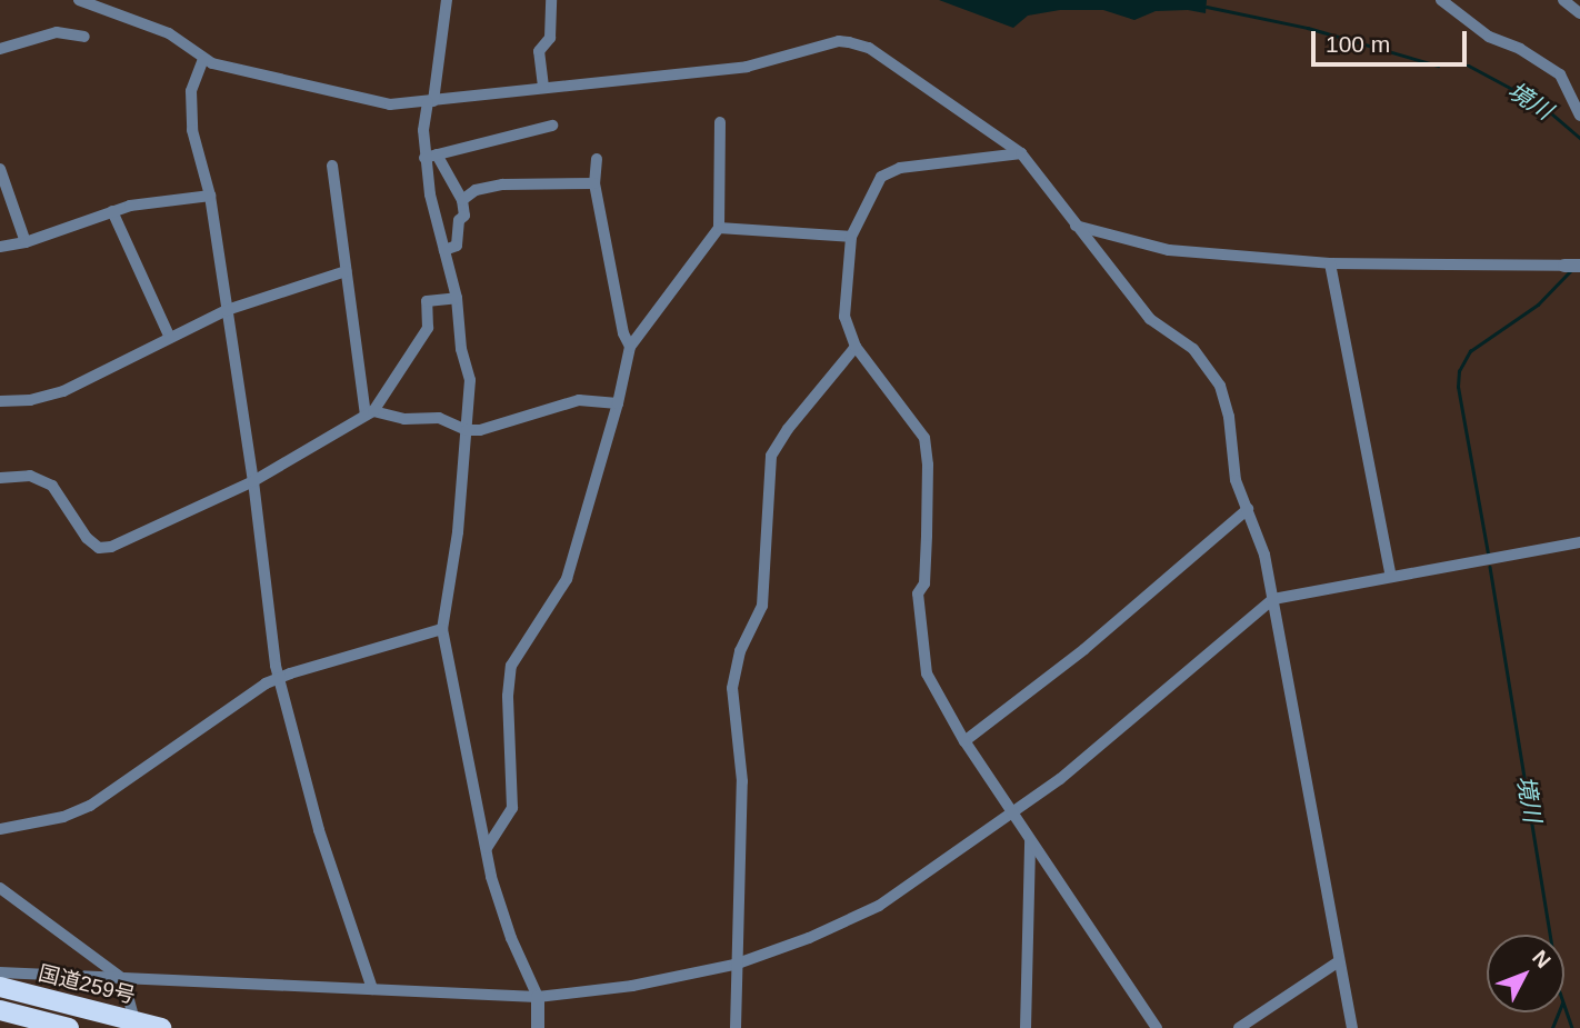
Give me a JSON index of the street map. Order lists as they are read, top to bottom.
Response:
{
  "streets": {
    "highway": ["国道259号"]
  },
  "water": ["境川"],
  "scale_bar": "100 m",
  "north": "top right"
}
